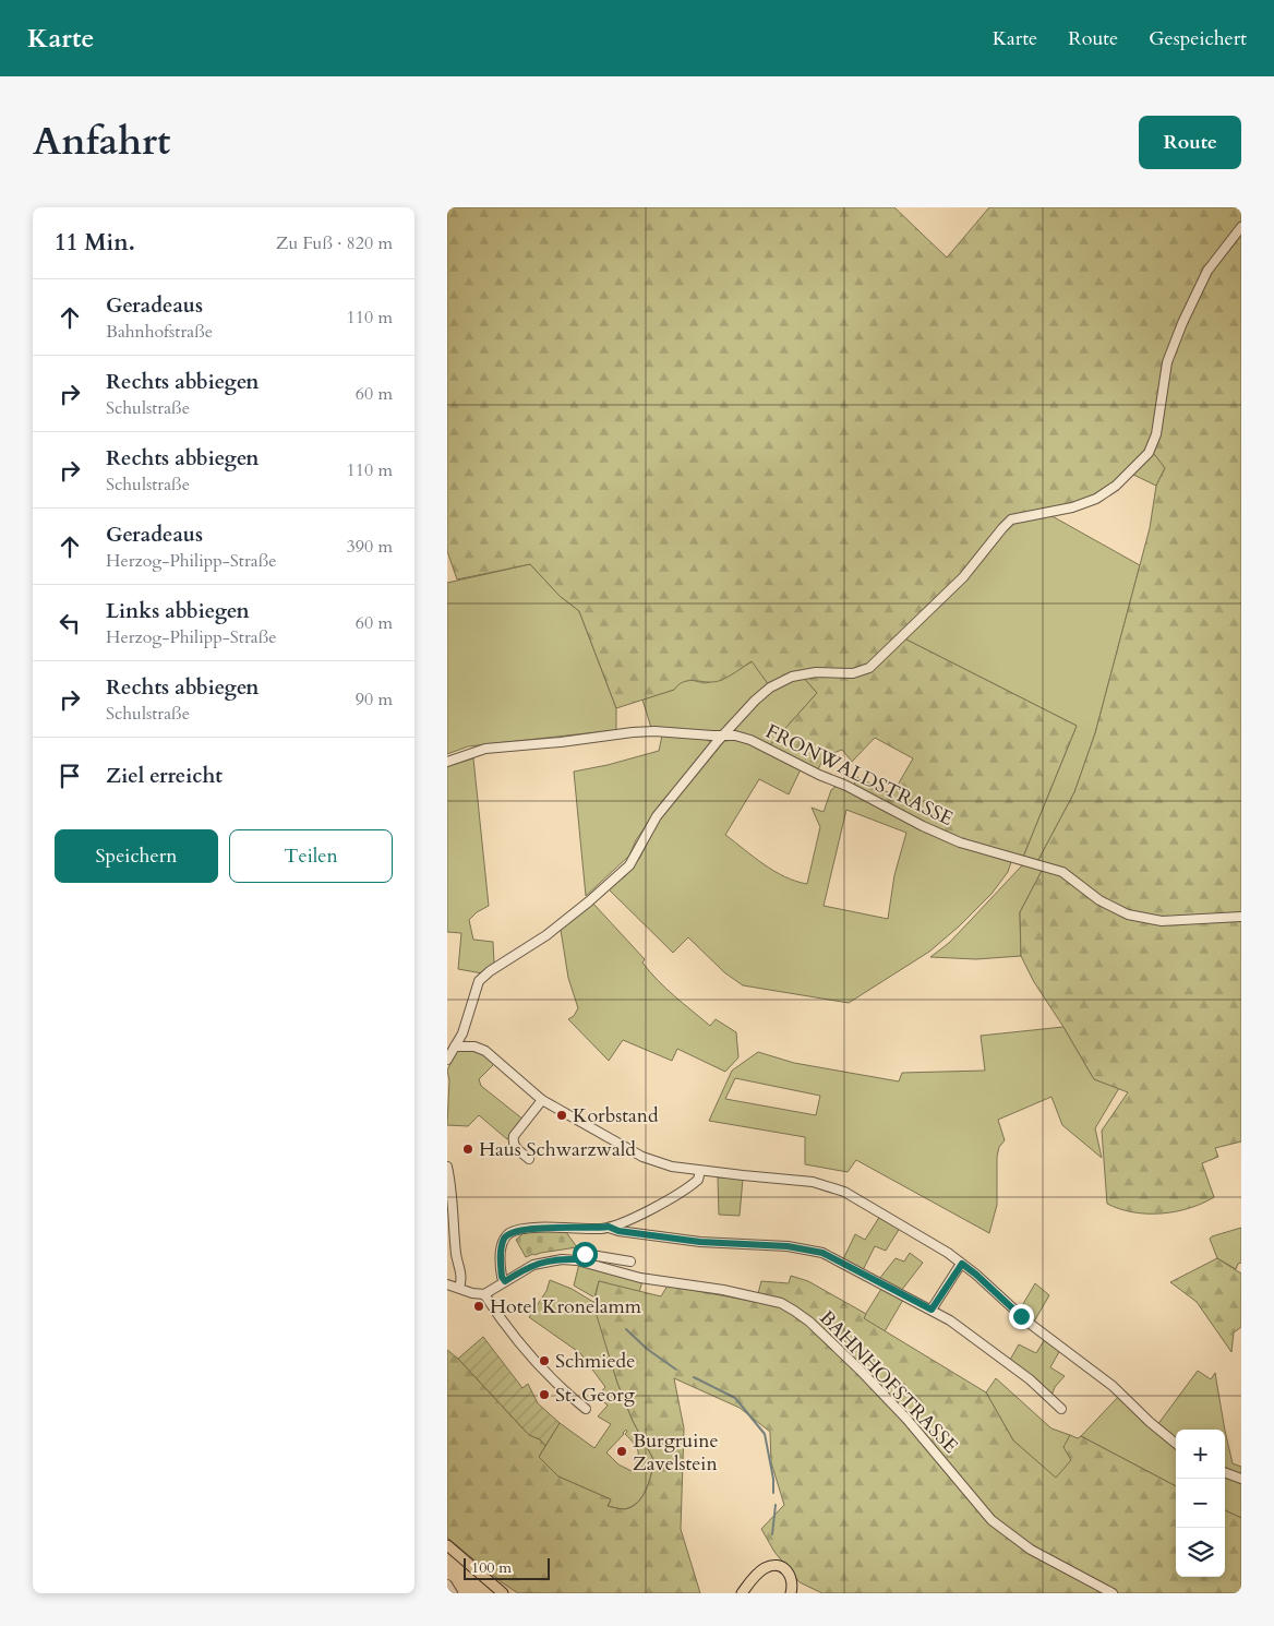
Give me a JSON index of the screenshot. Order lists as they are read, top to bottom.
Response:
{
  "streets": {
    "street": ["FRONWALDSTRASSE", "BAHNHOFSTRASSE"]
  },
  "places": [
    "Korbstand",
    "Haus Schwarzwald",
    "Hotel Kronelamm",
    "Schmiede",
    "St. Georg",
    "Burgruine Zavelstein"
  ],
  "scale_bar": "100 m",
  "page": {
    "header": "Karte",
    "nav": ["Karte", "Route", "Gespeichert"],
    "title": "Anfahrt",
    "buttons": [
      "Route",
      ["Speichern", "Teilen"]
    ],
    "heading": ["11 Min.", "Zu Fuß · 820 m"],
    "list": [
      ["Geradeaus", "Bahnhofstraße", "110 m"],
      ["Rechts abbiegen", "Schulstraße", "60 m"],
      ["Rechts abbiegen", "Schulstraße", "110 m"],
      ["Geradeaus", "Herzog-Philipp-Straße", "390 m"],
      ["Links abbiegen", "Herzog-Philipp-Straße", "60 m"],
      ["Rechts abbiegen", "Schulstraße", "90 m"],
      "Ziel erreicht"
    ],
    "map_buttons": ["+", "−"],
    "scale": "100 m"
  }
}
